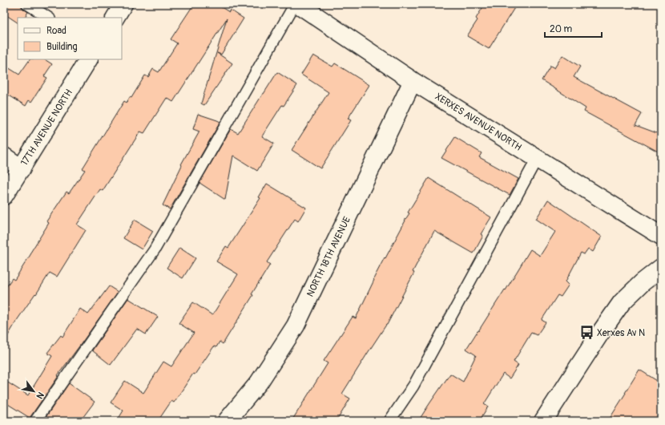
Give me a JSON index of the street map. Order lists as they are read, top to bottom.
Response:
{
  "streets": {
    "street": ["XERXES AVENUE NORTH", "17TH AVENUE NORTH", "NORTH 18TH AVENUE"]
  },
  "crossings": [
    ["XERXES AVENUE NORTH", "NORTH 18TH AVENUE"]
  ],
  "places": {
    "bus stop": ["Xerxes Av N"]
  },
  "legend": ["Road", "Building"],
  "scale_bar": "20 m",
  "north": "bottom right"
}
